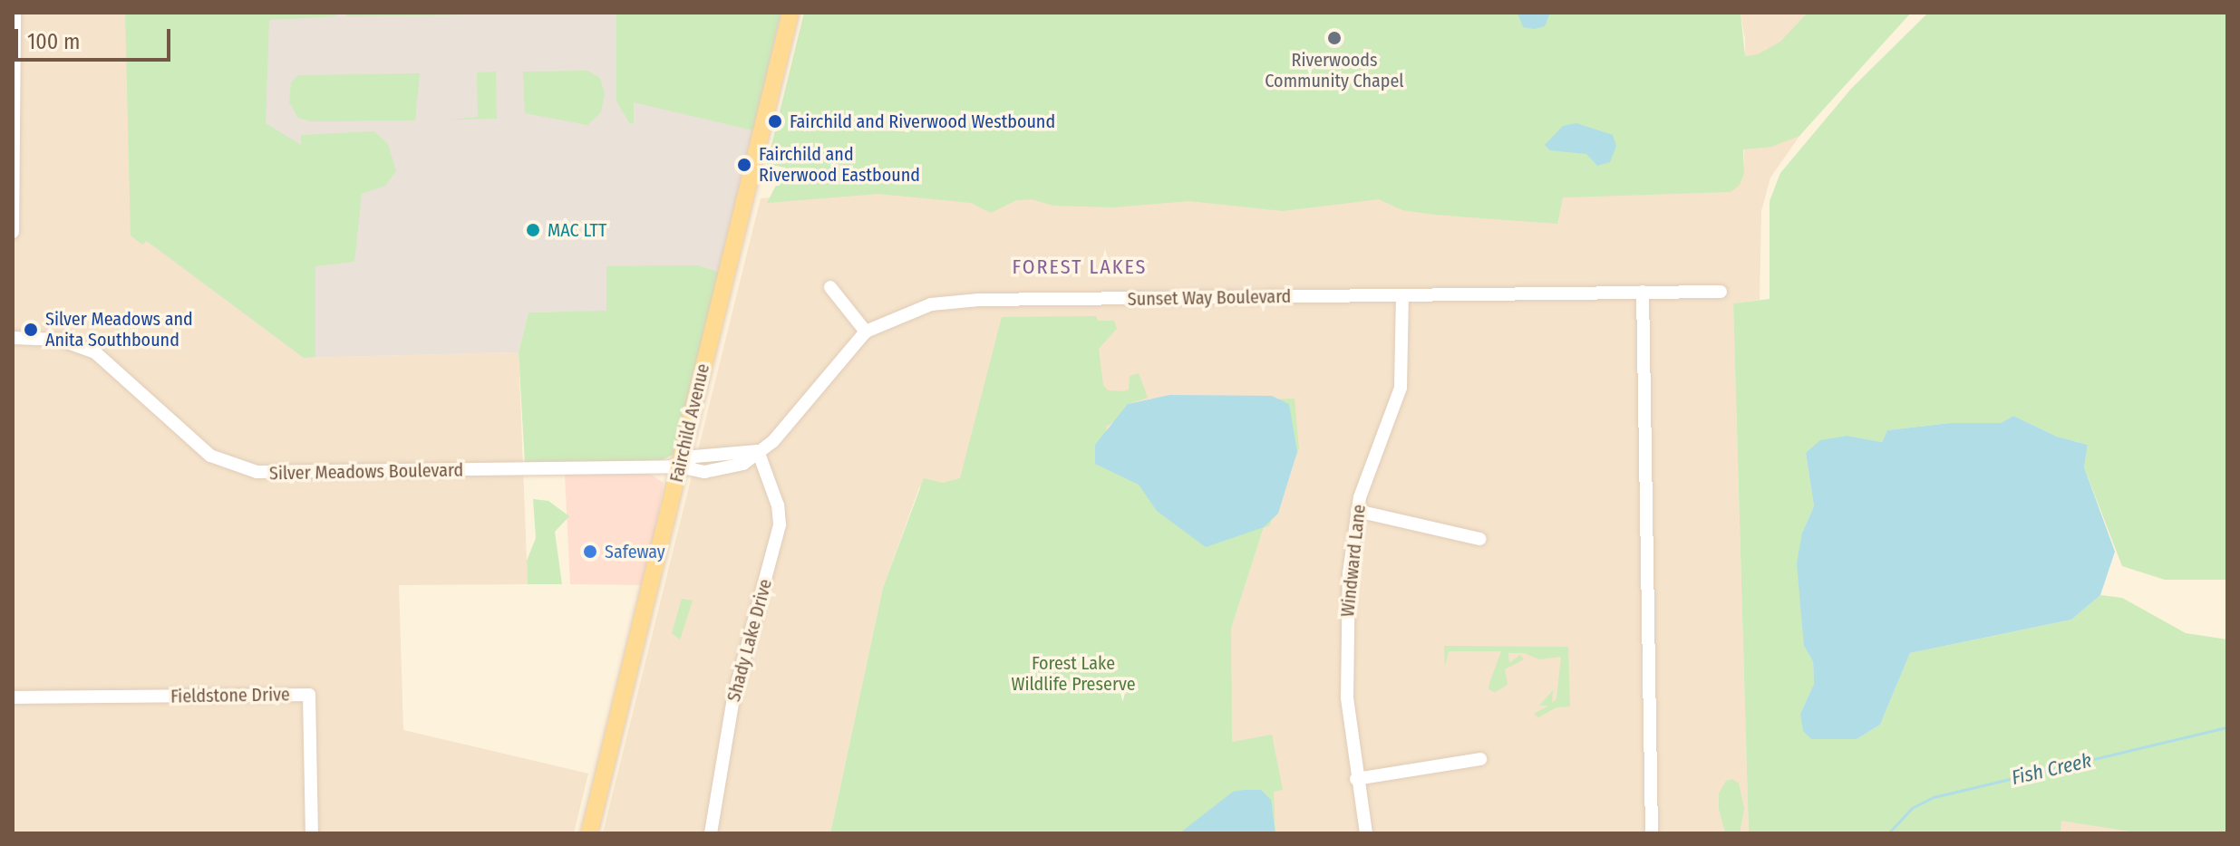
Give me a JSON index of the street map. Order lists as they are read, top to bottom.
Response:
{
  "streets": {
    "main road": ["Fairchild Avenue"],
    "street": [
      "Sunset Way Boulevard",
      "Silver Meadows Boulevard",
      "Windward Lane",
      "Shady Lake Drive",
      "Fieldstone Drive"
    ]
  },
  "crossings": [
    ["Sunset Way Boulevard", "Windward Lane"],
    ["Sunset Way Boulevard", "Shady Lake Drive"],
    ["Fairchild Avenue", "Silver Meadows Boulevard"]
  ],
  "districts": ["FOREST LAKES"],
  "water": ["Fish Creek"],
  "parks": ["Forest Lake Wildlife Preserve"],
  "places": [
    "Riverwoods Community Chapel",
    "Fairchild and Riverwood Westbound",
    "Fairchild and Riverwood Eastbound",
    "MAC LTT",
    "Silver Meadows and Anita Southbound",
    "Safeway"
  ],
  "scale_bar": "100 m"
}
